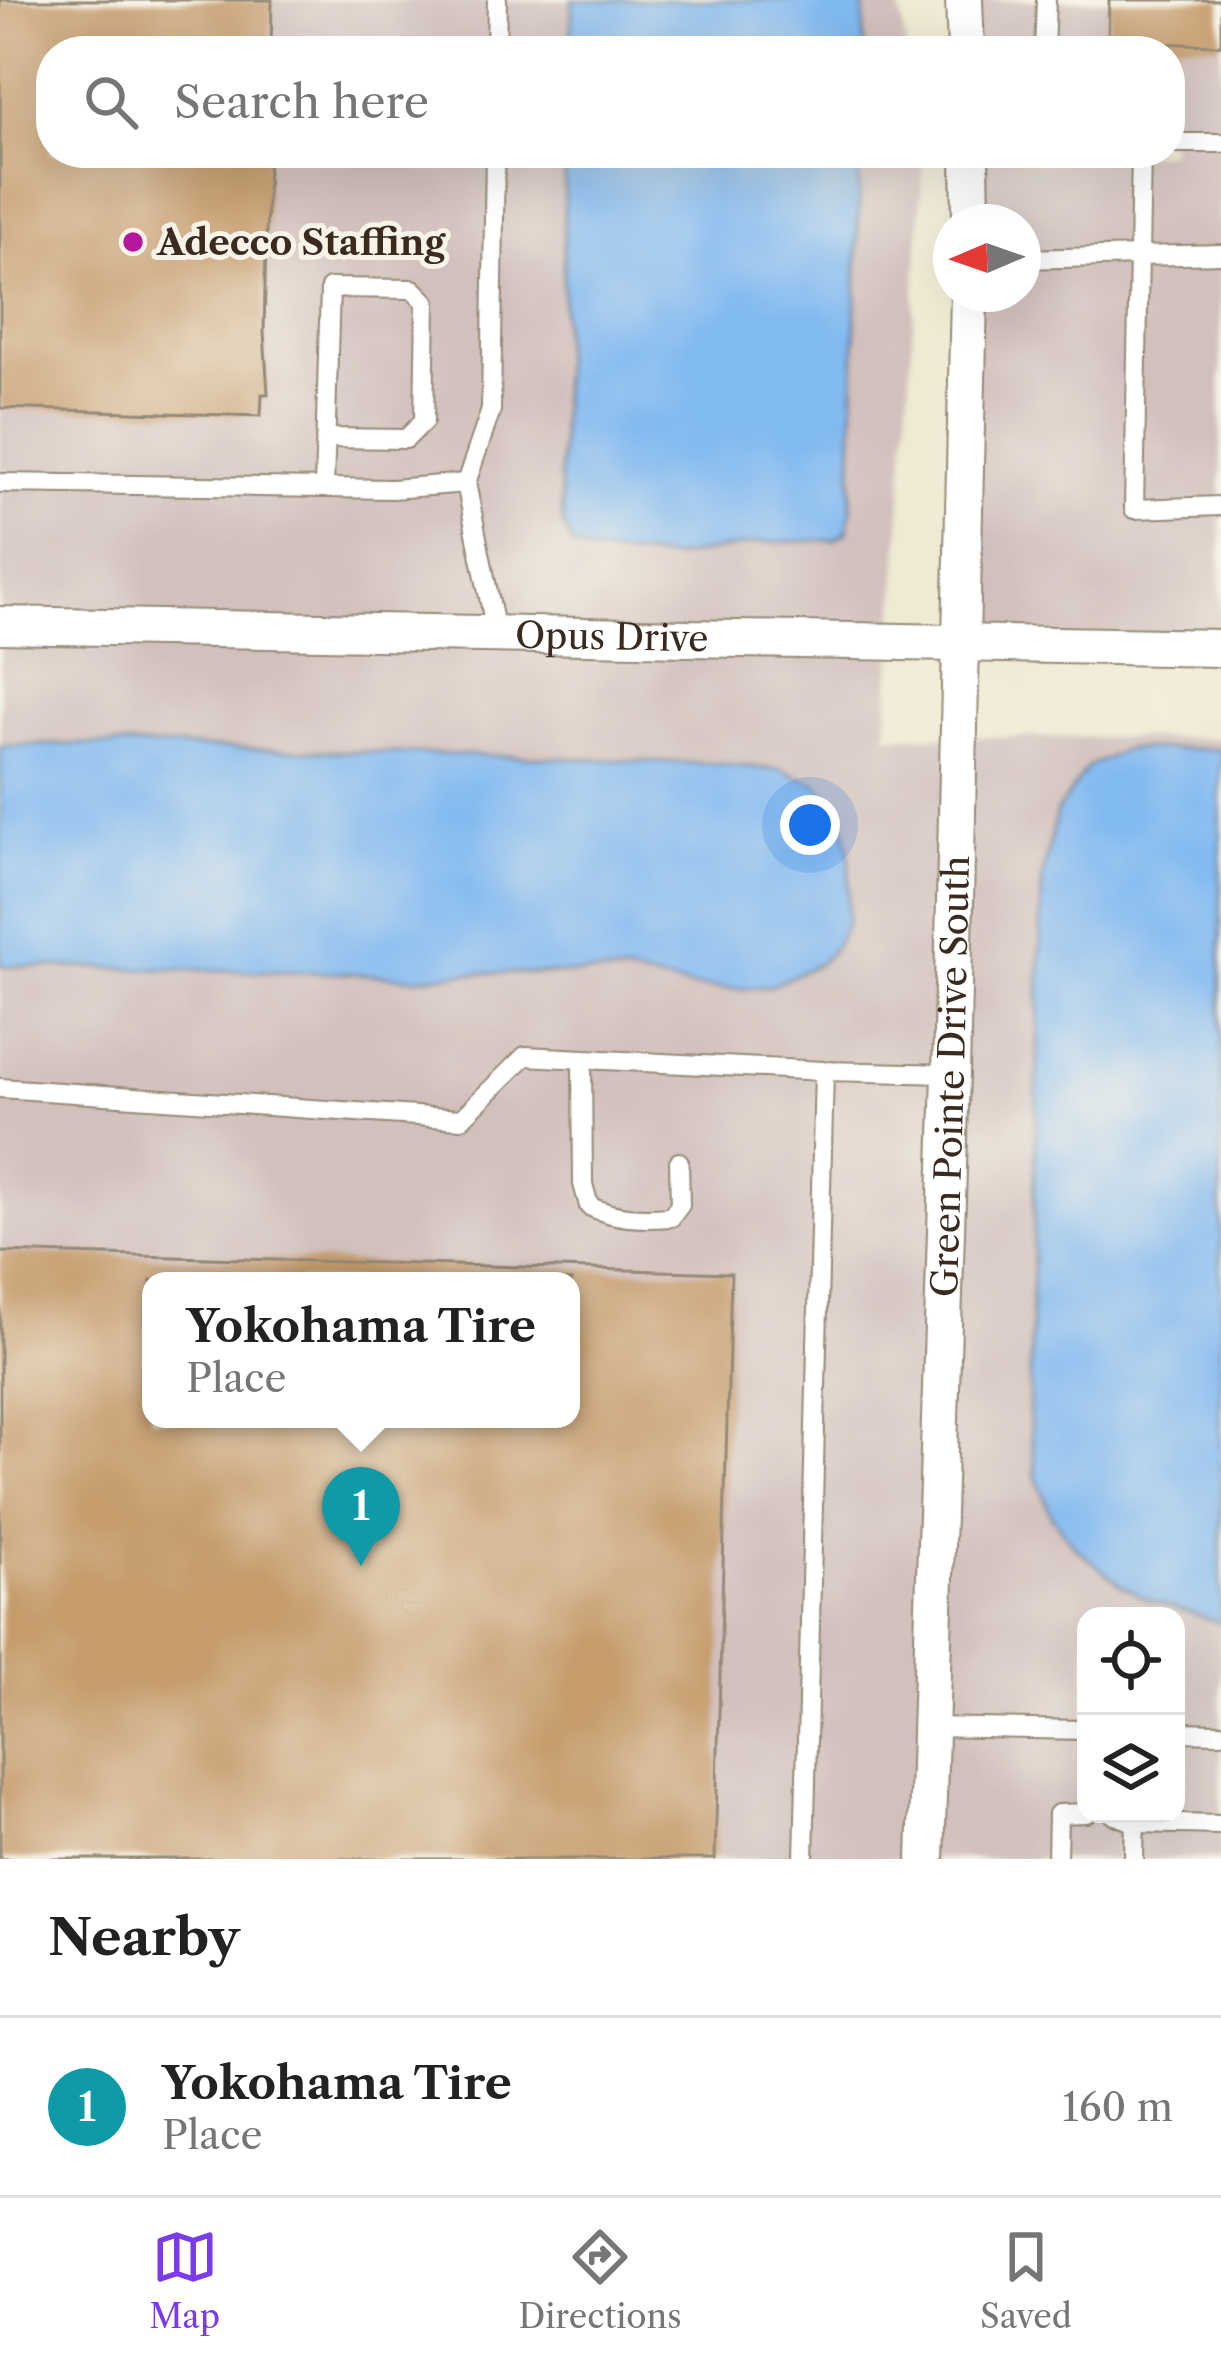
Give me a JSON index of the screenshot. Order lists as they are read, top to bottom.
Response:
{
  "streets": {
    "street": ["Opus Drive", "Green Pointe Drive South"]
  },
  "crossings": [
    ["Opus Drive", "Green Pointe Drive South"]
  ],
  "places": ["Adecco Staffing"],
  "north": "left",
  "page": {
    "search": "Search here",
    "popup": ["Yokohama Tire", "Place"],
    "pins": "1",
    "heading": "Nearby",
    "list": [
      {
        "mark": "1",
        "name": "Yokohama Tire",
        "note": "Place",
        "value": "160 m"
      }
    ],
    "nav": ["Map", "Directions", "Saved"]
  }
}
